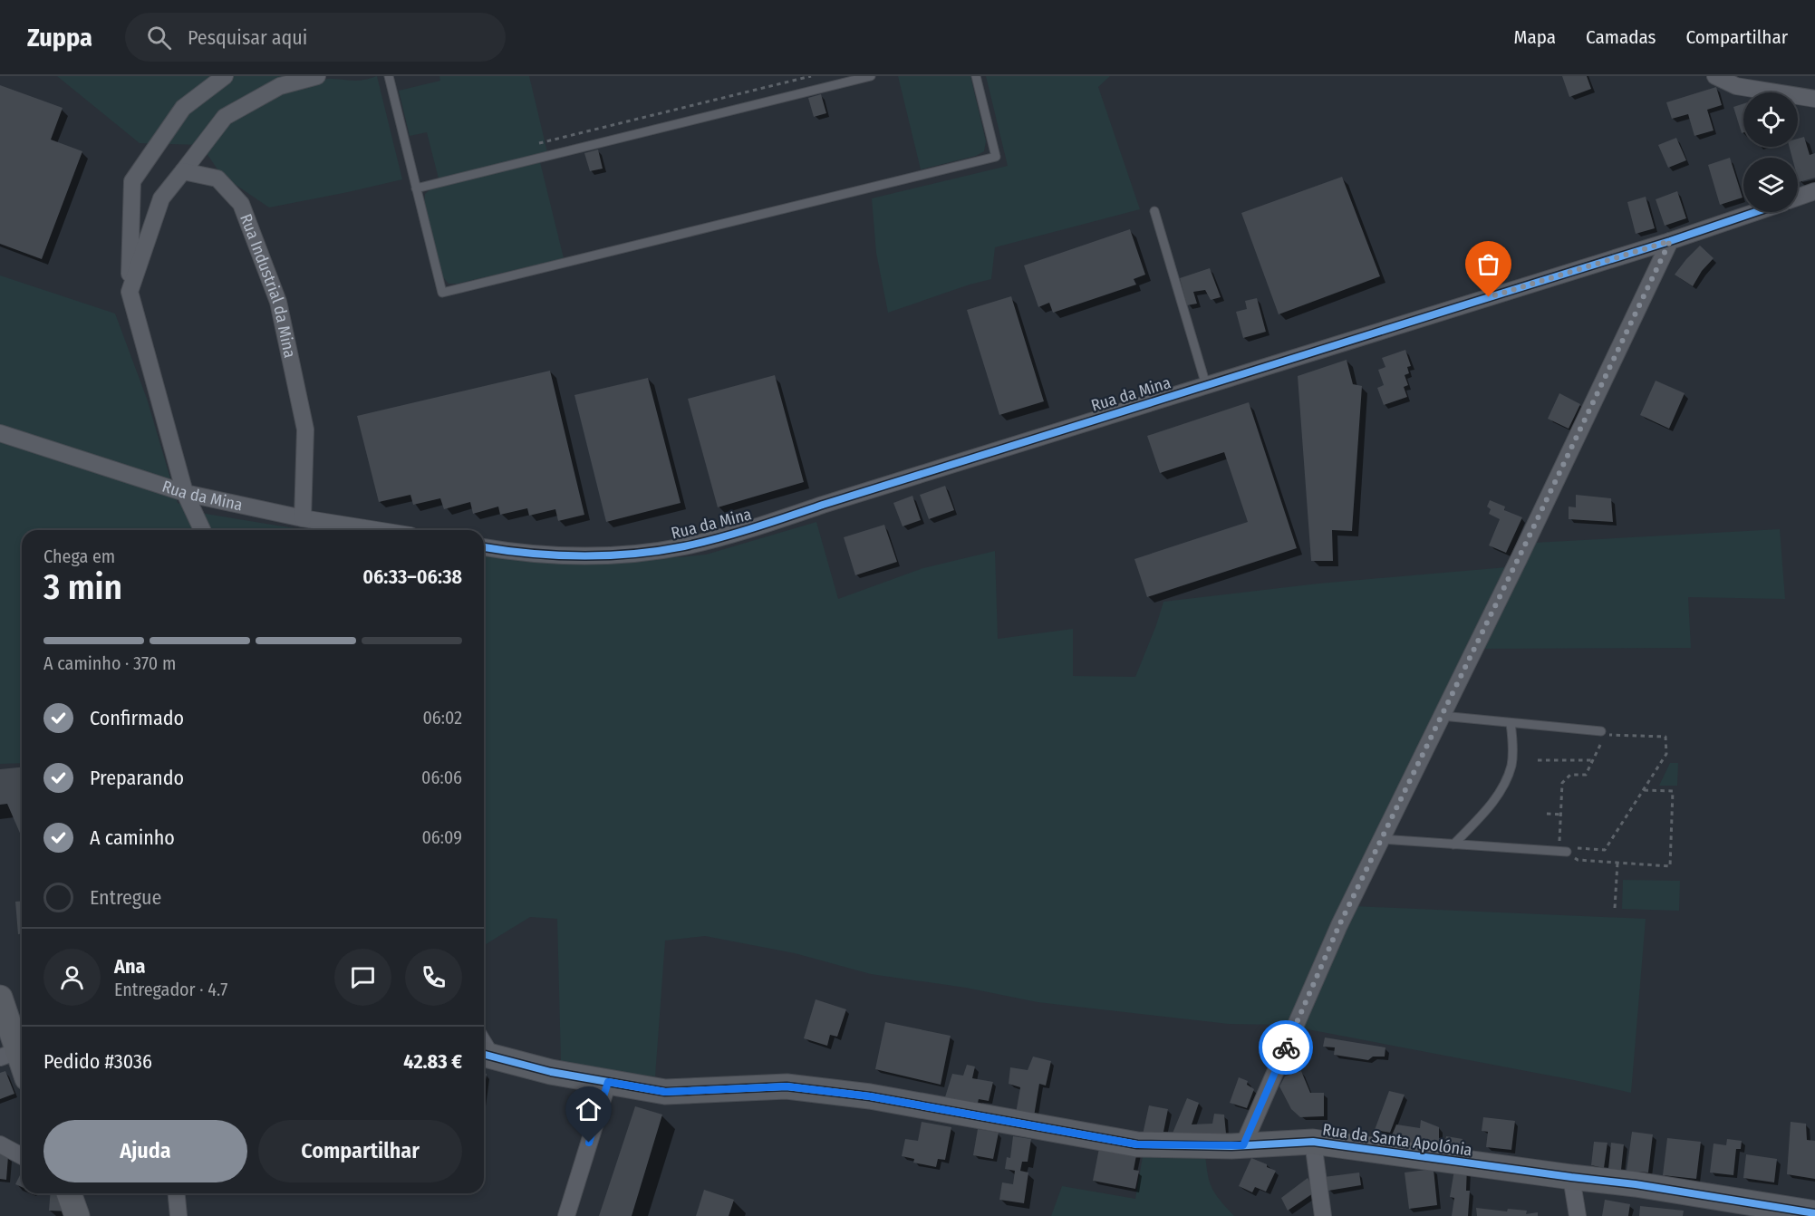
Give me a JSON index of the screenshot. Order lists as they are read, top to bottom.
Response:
{
  "streets": {
    "street": ["Rua Industrial da Mina", "Rua da Mina", "Rua da Santa Apolónia"]
  },
  "crossings": [
    ["Rua Industrial da Mina", "Rua da Mina"]
  ],
  "page": {
    "header": "Zuppa",
    "search": "Pesquisar aqui",
    "nav": ["Mapa", "Camadas", "Compartilhar"],
    "heading": ["3 min", "Chega em", "06:33–06:38"],
    "panel": [
      "Ana",
      "Entregador · 4.7",
      "Pedido #3036",
      "42.83 €"
    ],
    "bar": "A caminho · 370 m",
    "list": [
      ["Confirmado", "06:02"],
      ["Preparando", "06:06"],
      ["A caminho", "06:09"],
      "Entregue"
    ],
    "buttons": ["Ajuda", "Compartilhar"]
  }
}
